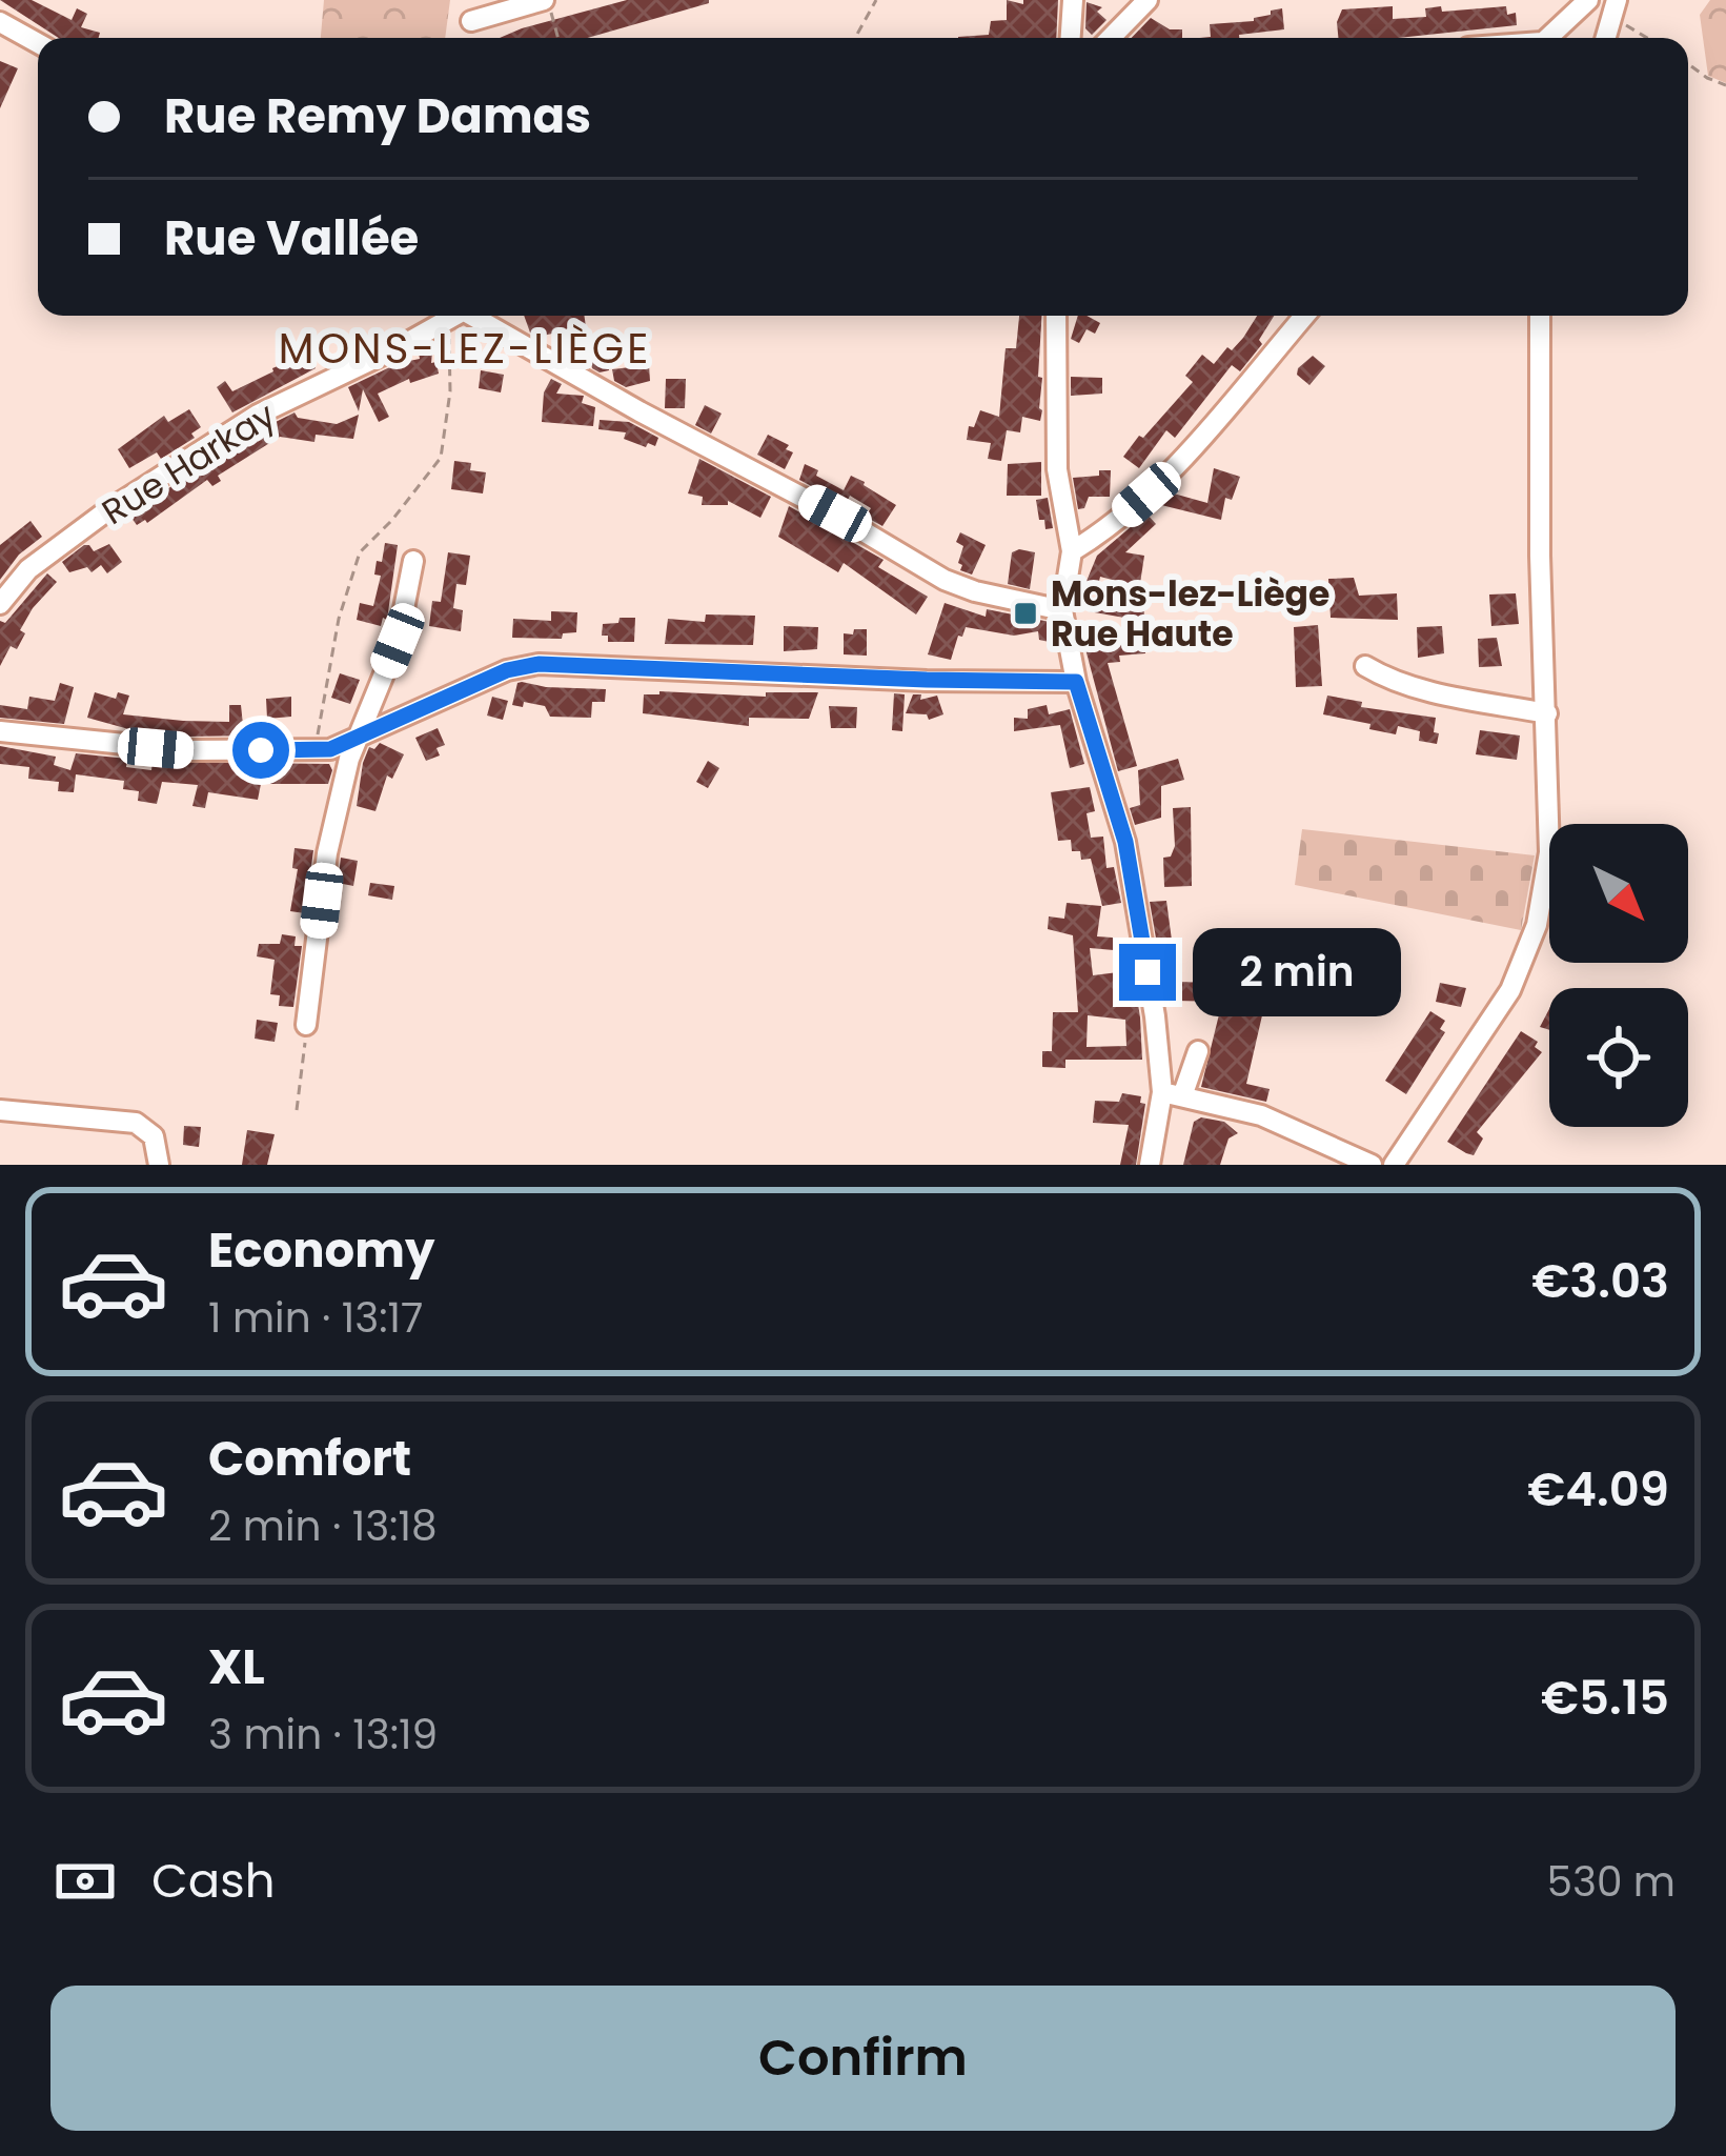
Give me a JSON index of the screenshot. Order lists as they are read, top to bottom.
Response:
{
  "streets": {
    "street": ["Rue Harkay"]
  },
  "districts": ["MONS-LEZ-LIÈGE"],
  "places": {
    "transit": ["Mons-lez-Liège Rue Haute"]
  },
  "north": "bottom right",
  "page": {
    "banner": ["Rue Remy Damas", "Rue Vallée"],
    "bubble": "2 min",
    "list": [
      {
        "name": "Economy",
        "note": "1 min · 13:17",
        "value": "€3.03"
      },
      {
        "name": "Comfort",
        "note": "2 min · 13:18",
        "value": "€4.09"
      },
      {
        "name": "XL",
        "note": "3 min · 13:19",
        "value": "€5.15"
      }
    ],
    "pay": ["Cash", "530 m"],
    "buttons": "Confirm"
  }
}
